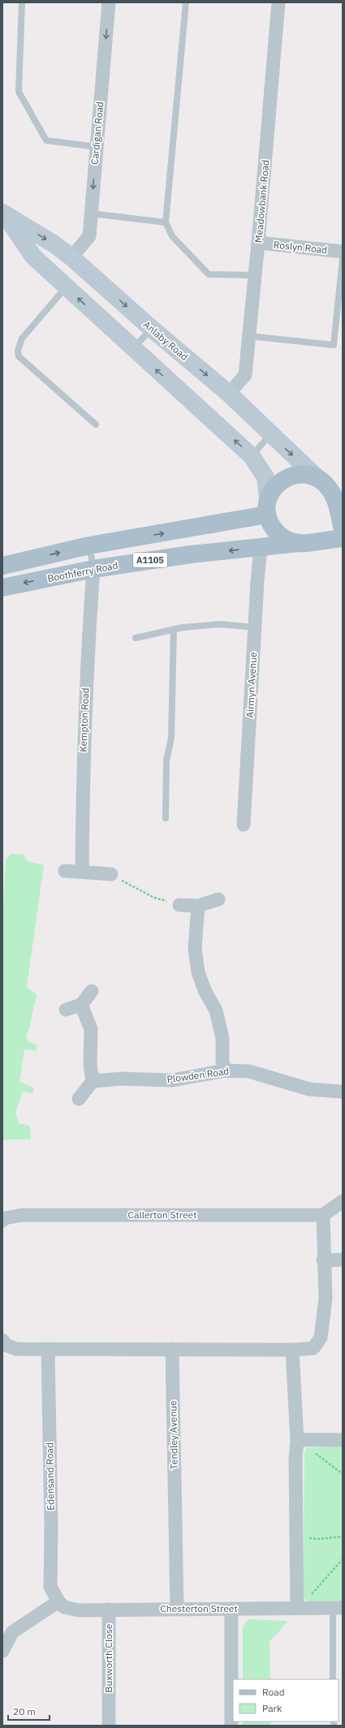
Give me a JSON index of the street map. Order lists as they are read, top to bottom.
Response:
{
  "streets": {
    "main road": ["Anlaby Road", "A1105", "Boothferry Road"],
    "street": [
      "Cardigan Road",
      "Meadowbank Road",
      "Roslyn Road",
      "Airmyn Avenue",
      "Kempton Road",
      "Plowden Road",
      "Callerton Street",
      "Tendley Avenue",
      "Edensand Road",
      "Chesterton Street",
      "Buxworth Close"
    ]
  },
  "crossings": [
    ["Cardigan Road", "Anlaby Road"],
    ["Meadowbank Road", "Roslyn Road"],
    ["Meadowbank Road", "Anlaby Road"],
    ["Anlaby Road", "A1105"],
    ["Anlaby Road", "Boothferry Road"],
    ["A1105", "Boothferry Road"],
    ["Boothferry Road", "Airmyn Avenue"],
    ["Boothferry Road", "Kempton Road"],
    ["Tendley Avenue", "Chesterton Street"],
    ["Edensand Road", "Chesterton Street"],
    ["Chesterton Street", "Buxworth Close"]
  ],
  "one_way": ["Cardigan Road"],
  "legend": ["Road", "Park"],
  "scale_bar": "20 m"
}
